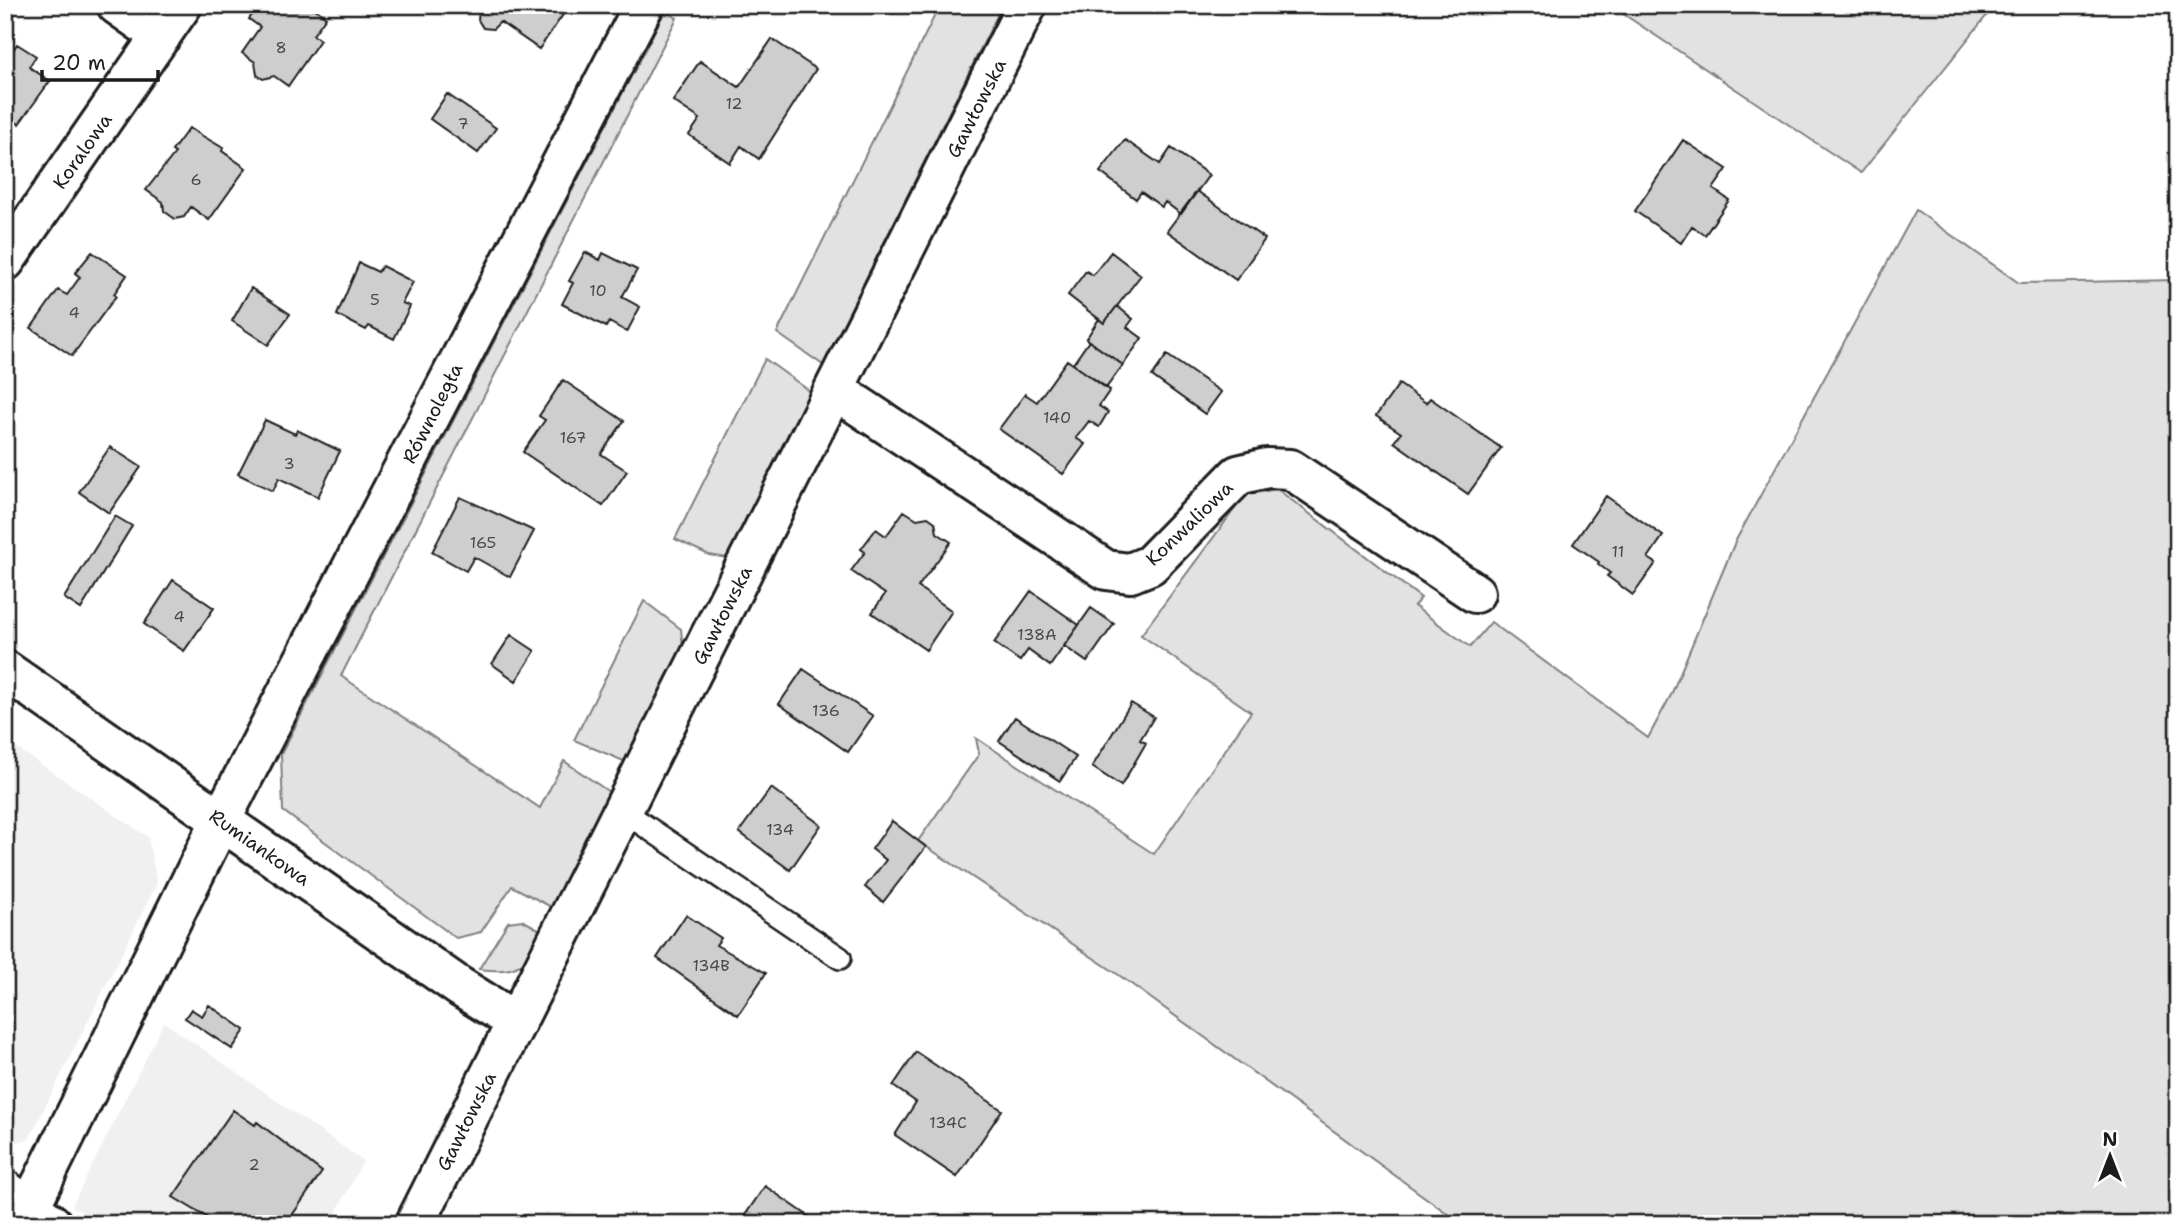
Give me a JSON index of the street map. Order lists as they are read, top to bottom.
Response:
{
  "streets": {
    "street": [
      "Gawłowska",
      "Koralowa",
      "Równoległa",
      "Konwaliowa",
      "Rumiankowa"
    ]
  },
  "crossings": [
    ["Gawłowska", "Konwaliowa"],
    ["Gawłowska", "Rumiankowa"],
    ["Równoległa", "Rumiankowa"]
  ],
  "house_numbers": [
    "8",
    "12",
    "7",
    "6",
    "10",
    "5",
    "4",
    "140",
    "167",
    "3",
    "165",
    "11",
    "4",
    "138A",
    "136",
    "134",
    "134B",
    "134C",
    "2"
  ],
  "scale_bar": "20 m",
  "north": "top"
}
